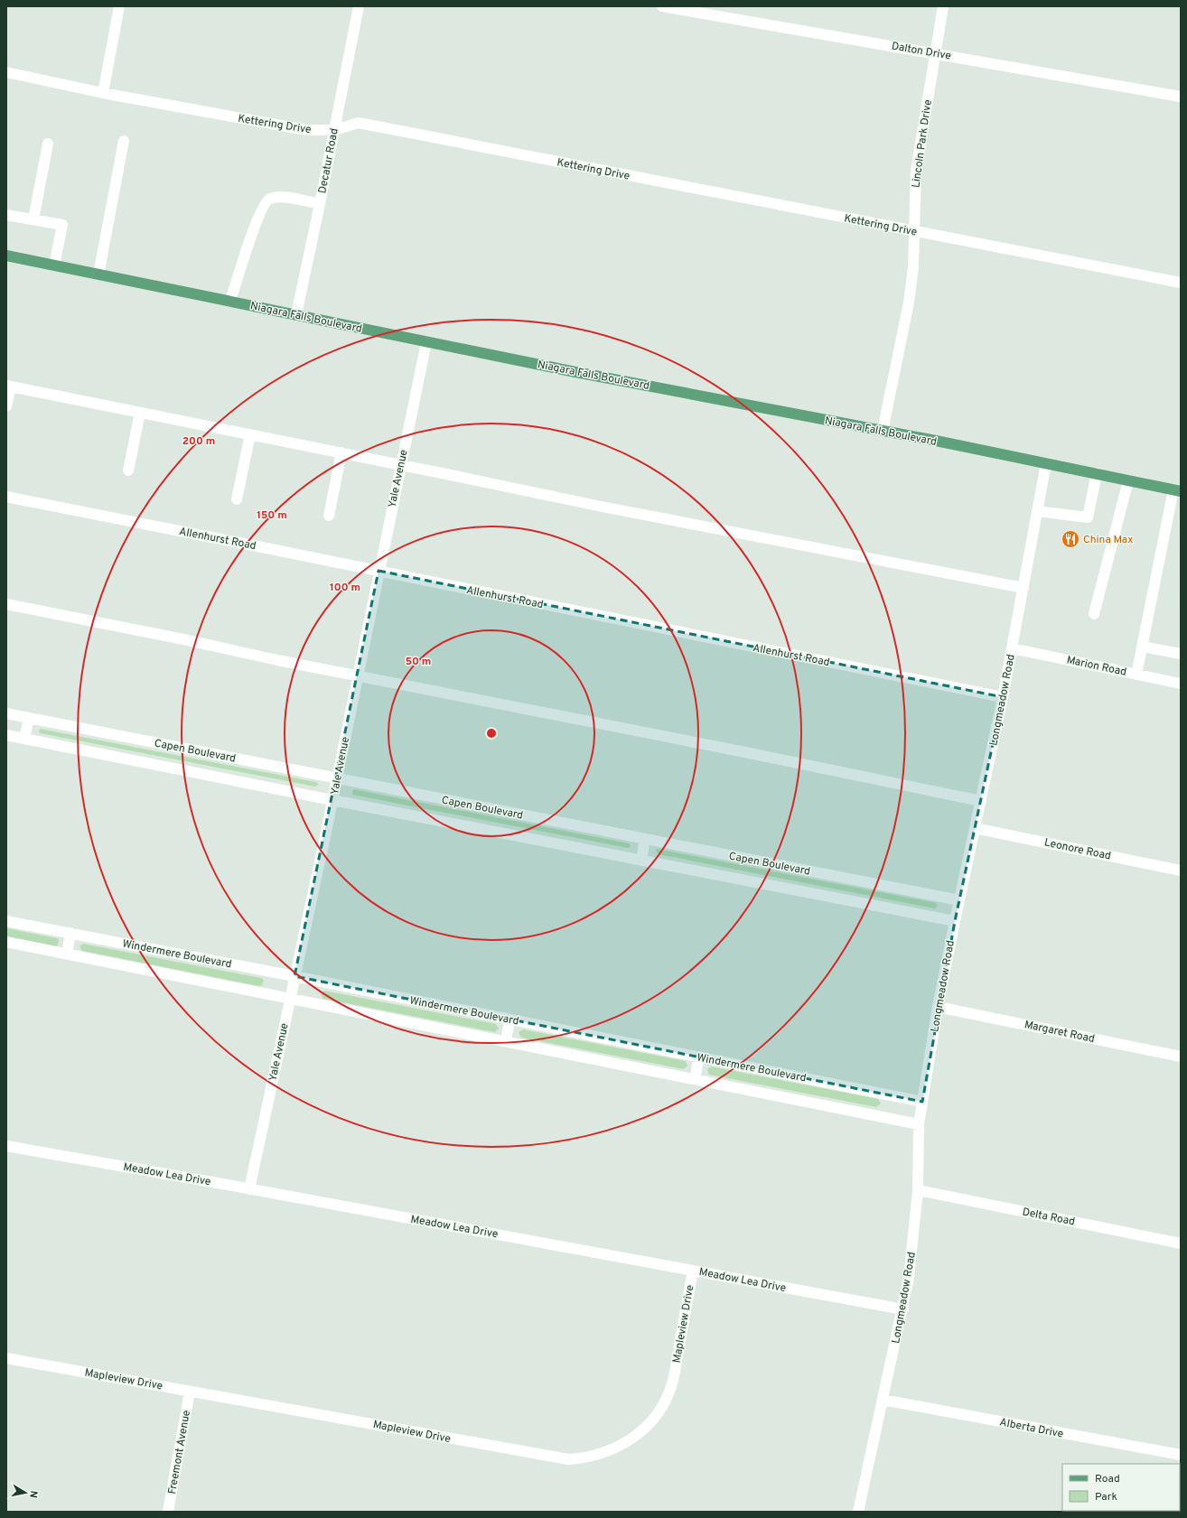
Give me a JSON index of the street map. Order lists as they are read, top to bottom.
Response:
{
  "streets": {
    "main road": ["Niagara Falls Boulevard"],
    "street": [
      "Dalton Drive",
      "Kettering Drive",
      "Lincoln Park Drive",
      "Decatur Road",
      "Yale Avenue",
      "Allenhurst Road",
      "Marion Road",
      "Longmeadow Road",
      "Capen Boulevard",
      "Leonore Road",
      "Windermere Boulevard",
      "Margaret Road",
      "Meadow Lea Drive",
      "Delta Road",
      "Mapleview Drive",
      "Alberta Drive",
      "Freemont Avenue"
    ]
  },
  "crossings": [
    ["Dalton Drive", "Lincoln Park Drive"],
    ["Kettering Drive", "Lincoln Park Drive"],
    ["Kettering Drive", "Decatur Road"],
    ["Lincoln Park Drive", "Niagara Falls Boulevard"],
    ["Decatur Road", "Niagara Falls Boulevard"],
    ["Niagara Falls Boulevard", "Yale Avenue"],
    ["Niagara Falls Boulevard", "Longmeadow Road"],
    ["Yale Avenue", "Allenhurst Road"],
    ["Yale Avenue", "Capen Boulevard"],
    ["Yale Avenue", "Windermere Boulevard"],
    ["Yale Avenue", "Meadow Lea Drive"],
    ["Allenhurst Road", "Longmeadow Road"],
    ["Marion Road", "Longmeadow Road"],
    ["Longmeadow Road", "Capen Boulevard"],
    ["Longmeadow Road", "Leonore Road"],
    ["Longmeadow Road", "Windermere Boulevard"],
    ["Longmeadow Road", "Margaret Road"],
    ["Longmeadow Road", "Meadow Lea Drive"],
    ["Longmeadow Road", "Delta Road"],
    ["Longmeadow Road", "Alberta Drive"],
    ["Meadow Lea Drive", "Mapleview Drive"],
    ["Mapleview Drive", "Freemont Avenue"]
  ],
  "places": {
    "restaurant": ["China Max"]
  },
  "legend": ["Road", "Park"],
  "north": "right",
  "rings": [
    "200 m",
    "150 m",
    "100 m",
    "50 m"
  ]
}
